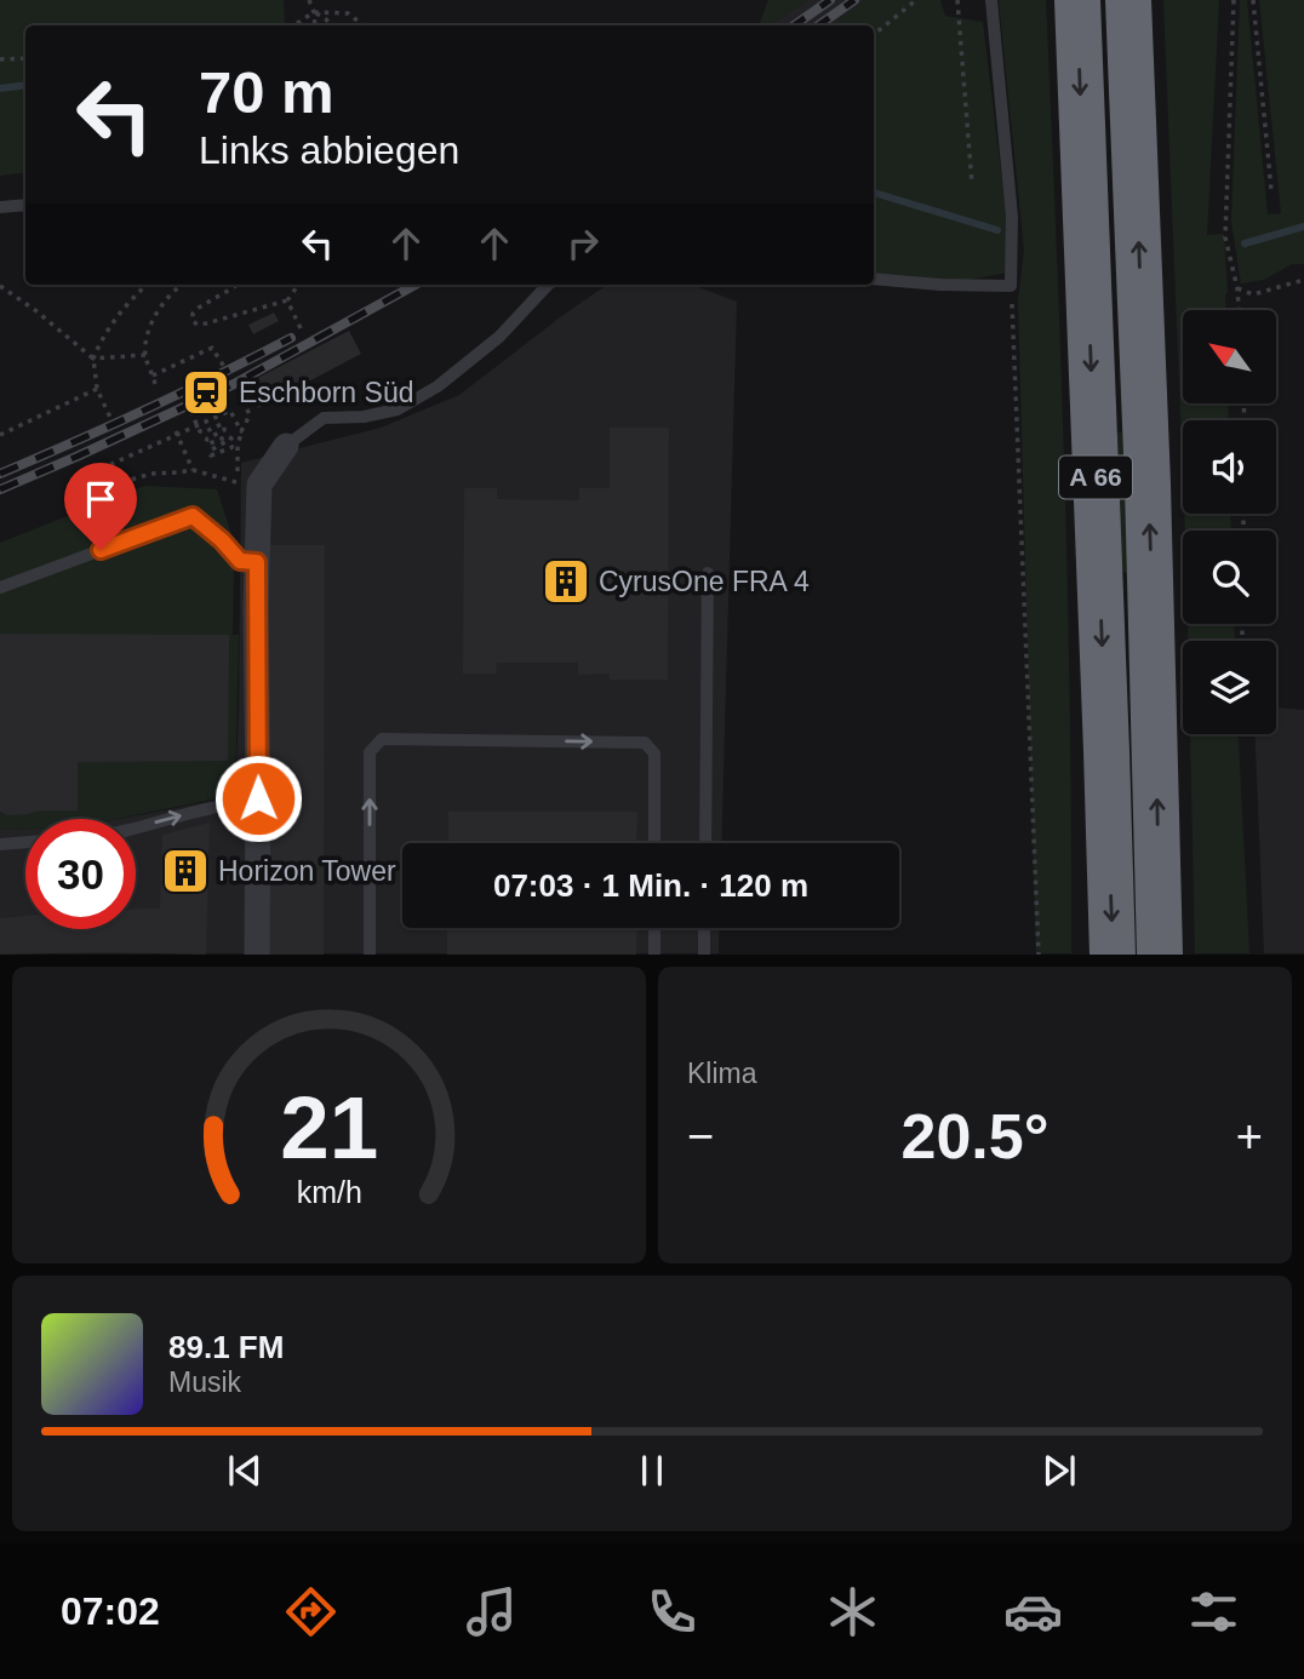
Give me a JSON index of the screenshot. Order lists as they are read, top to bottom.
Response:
{
  "streets": {
    "highway": ["A 66"]
  },
  "places": {
    "station": ["Eschborn Süd"],
    "building": ["CyrusOne FRA 4", "Horizon Tower"]
  },
  "north": "top left",
  "page": {
    "turn": ["70 m", "Links abbiegen"],
    "limit": "30",
    "trip": "07:03 · 1 Min. · 120 m",
    "tile": "Klima",
    "heat": ["−", "20.5°", "+"],
    "song": ["89.1 FM", "Musik"],
    "tabs": "07:02",
    "gauge": ["21", "km/h"]
  }
}
